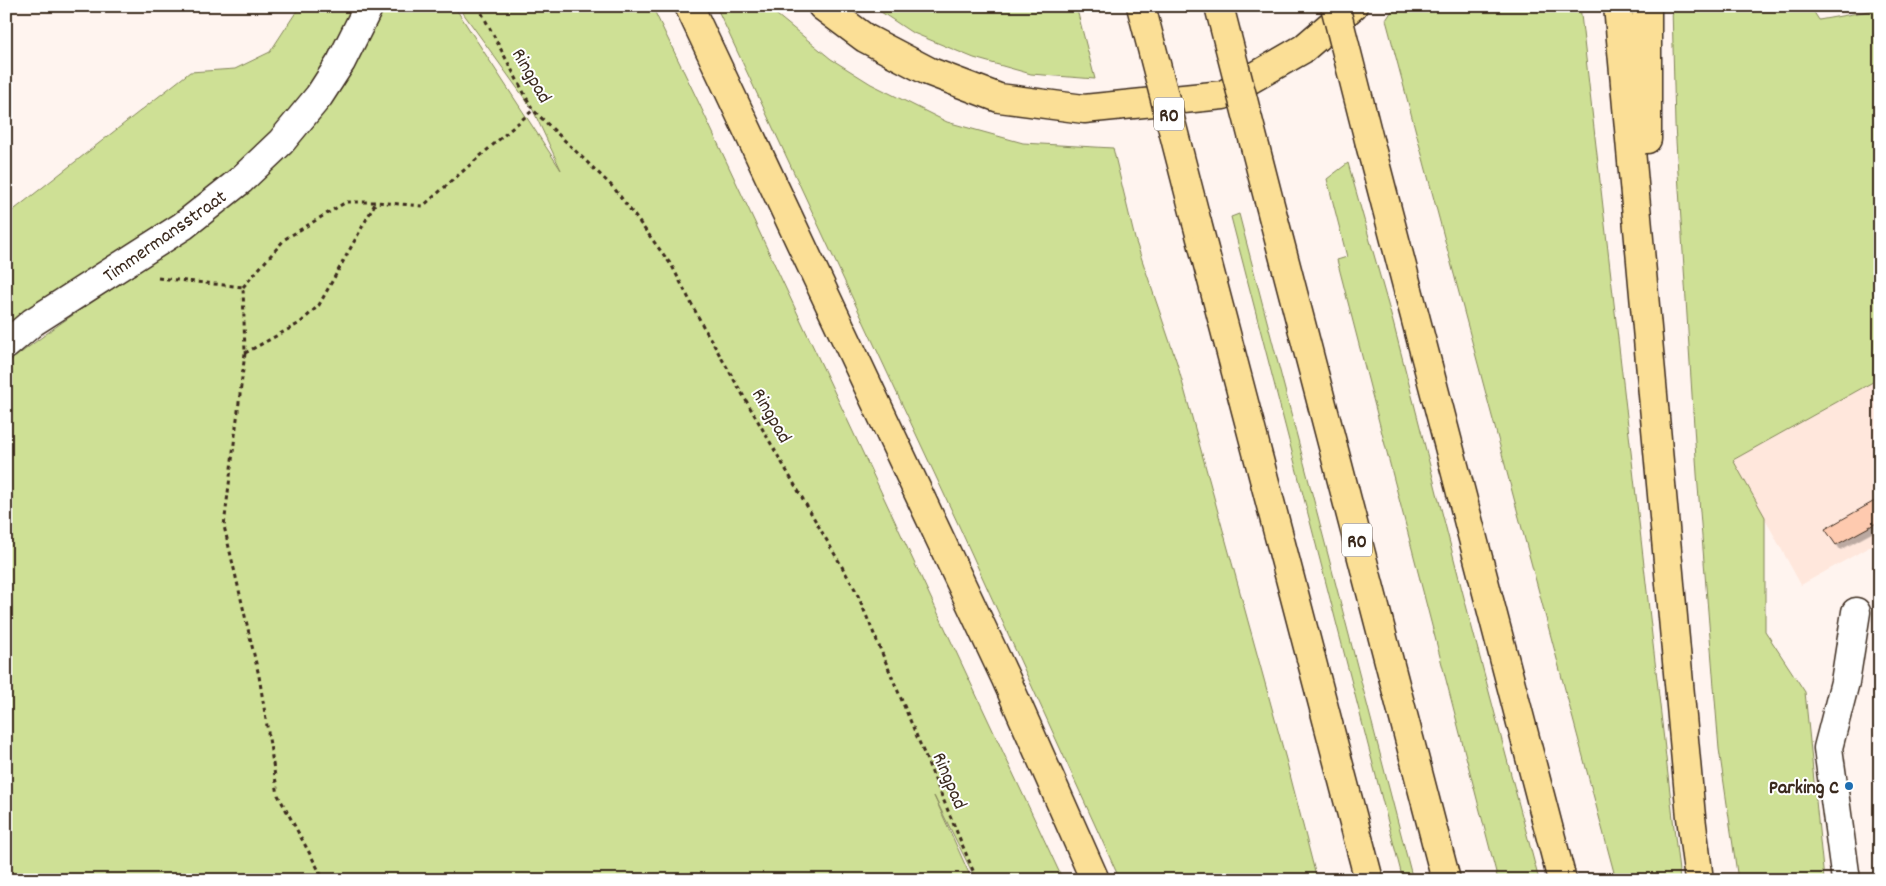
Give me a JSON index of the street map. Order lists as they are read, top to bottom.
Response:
{
  "streets": {
    "highway": ["R0"],
    "street": ["Timmermansstraat"],
    "path": ["Ringpad"]
  },
  "places": ["Parking C"]
}
